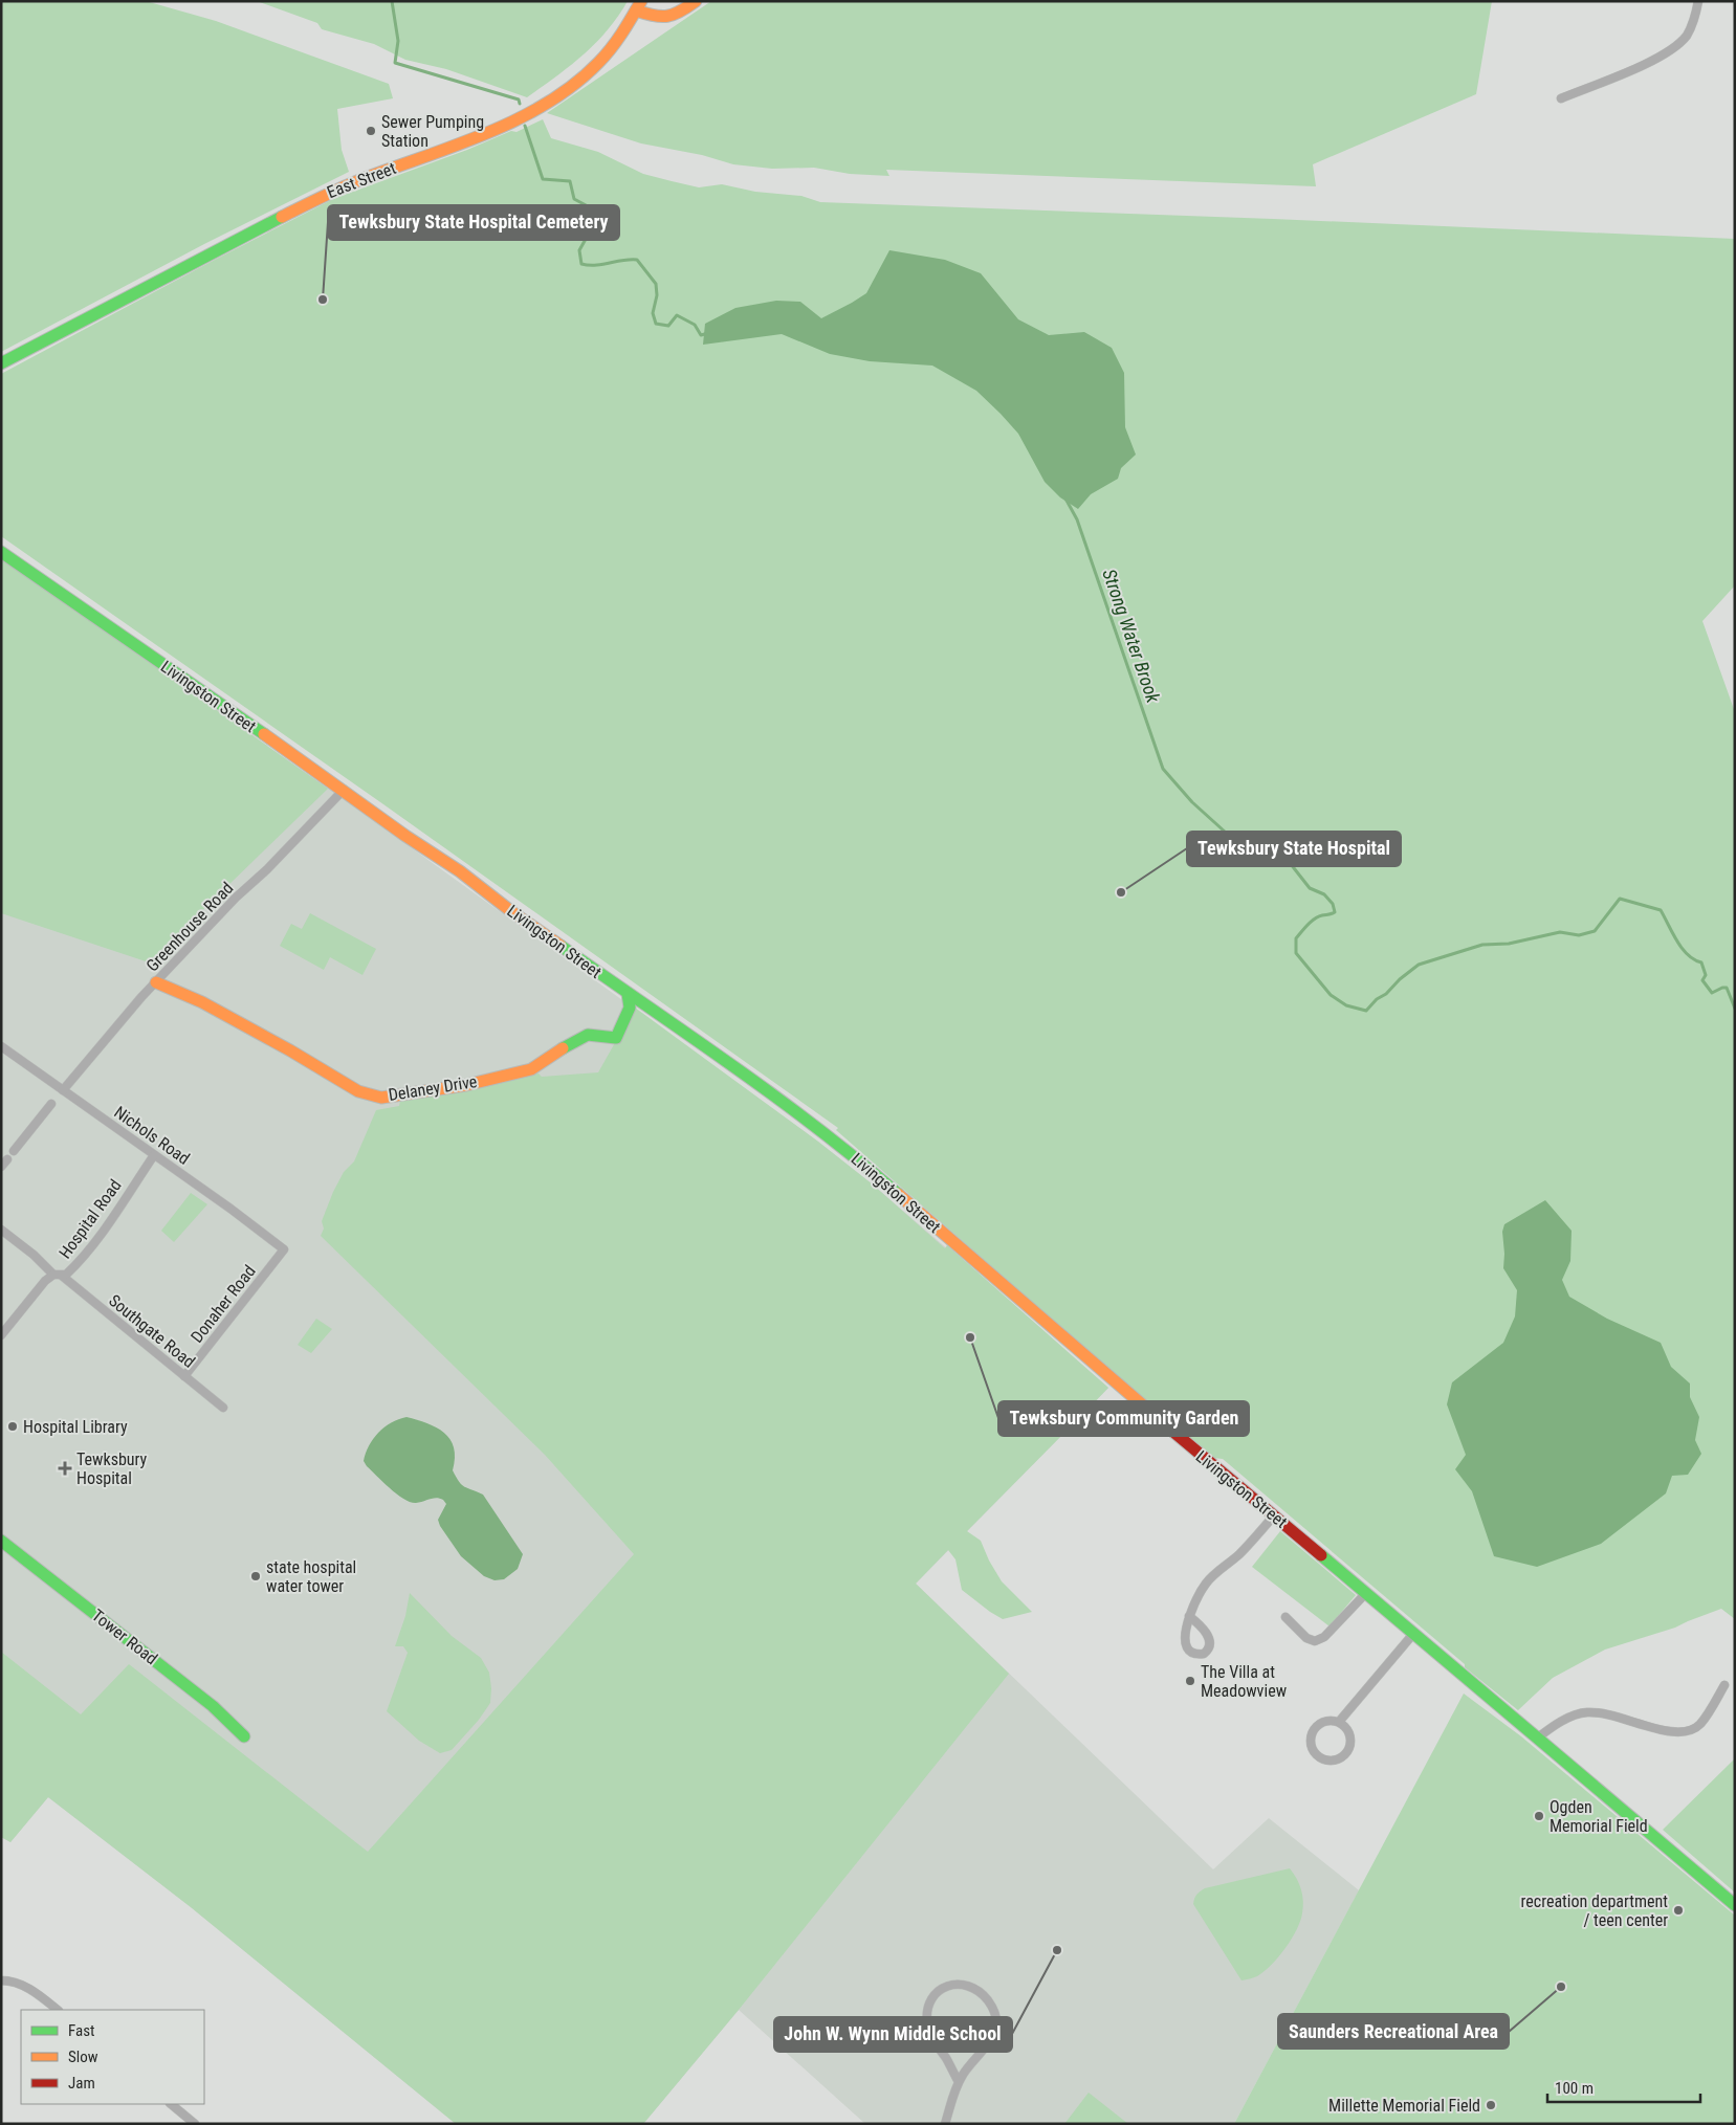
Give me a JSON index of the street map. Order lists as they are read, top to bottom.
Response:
{
  "streets": {
    "street": [
      "East Street",
      "Livingston Street",
      "Greenhouse Road",
      "Delaney Drive",
      "Nichols Road",
      "Hospital Road",
      "Donaher Road",
      "Southgate Road",
      "Tower Road"
    ]
  },
  "crossings": [
    ["Livingston Street", "Greenhouse Road"],
    ["Livingston Street", "Delaney Drive"],
    ["Greenhouse Road", "Delaney Drive"],
    ["Greenhouse Road", "Nichols Road"],
    ["Nichols Road", "Hospital Road"],
    ["Nichols Road", "Donaher Road"],
    ["Hospital Road", "Southgate Road"],
    ["Donaher Road", "Southgate Road"]
  ],
  "water": ["Strong Water Brook"],
  "places": {
    "other": [
      "Sewer Pumping Station",
      "Tewksbury State Hospital Cemetery",
      "Tewksbury State Hospital",
      "Tewksbury Community Garden",
      "Hospital Library",
      "state hospital water tower",
      "The Villa at Meadowview",
      "Ogden Memorial Field",
      "recreation department / teen center",
      "John W. Wynn Middle School",
      "Saunders Recreational Area",
      "Millette Memorial Field"
    ],
    "health": ["Tewksbury Hospital"]
  },
  "legend": ["Fast", "Slow", "Jam"],
  "scale_bar": "100 m"
}
